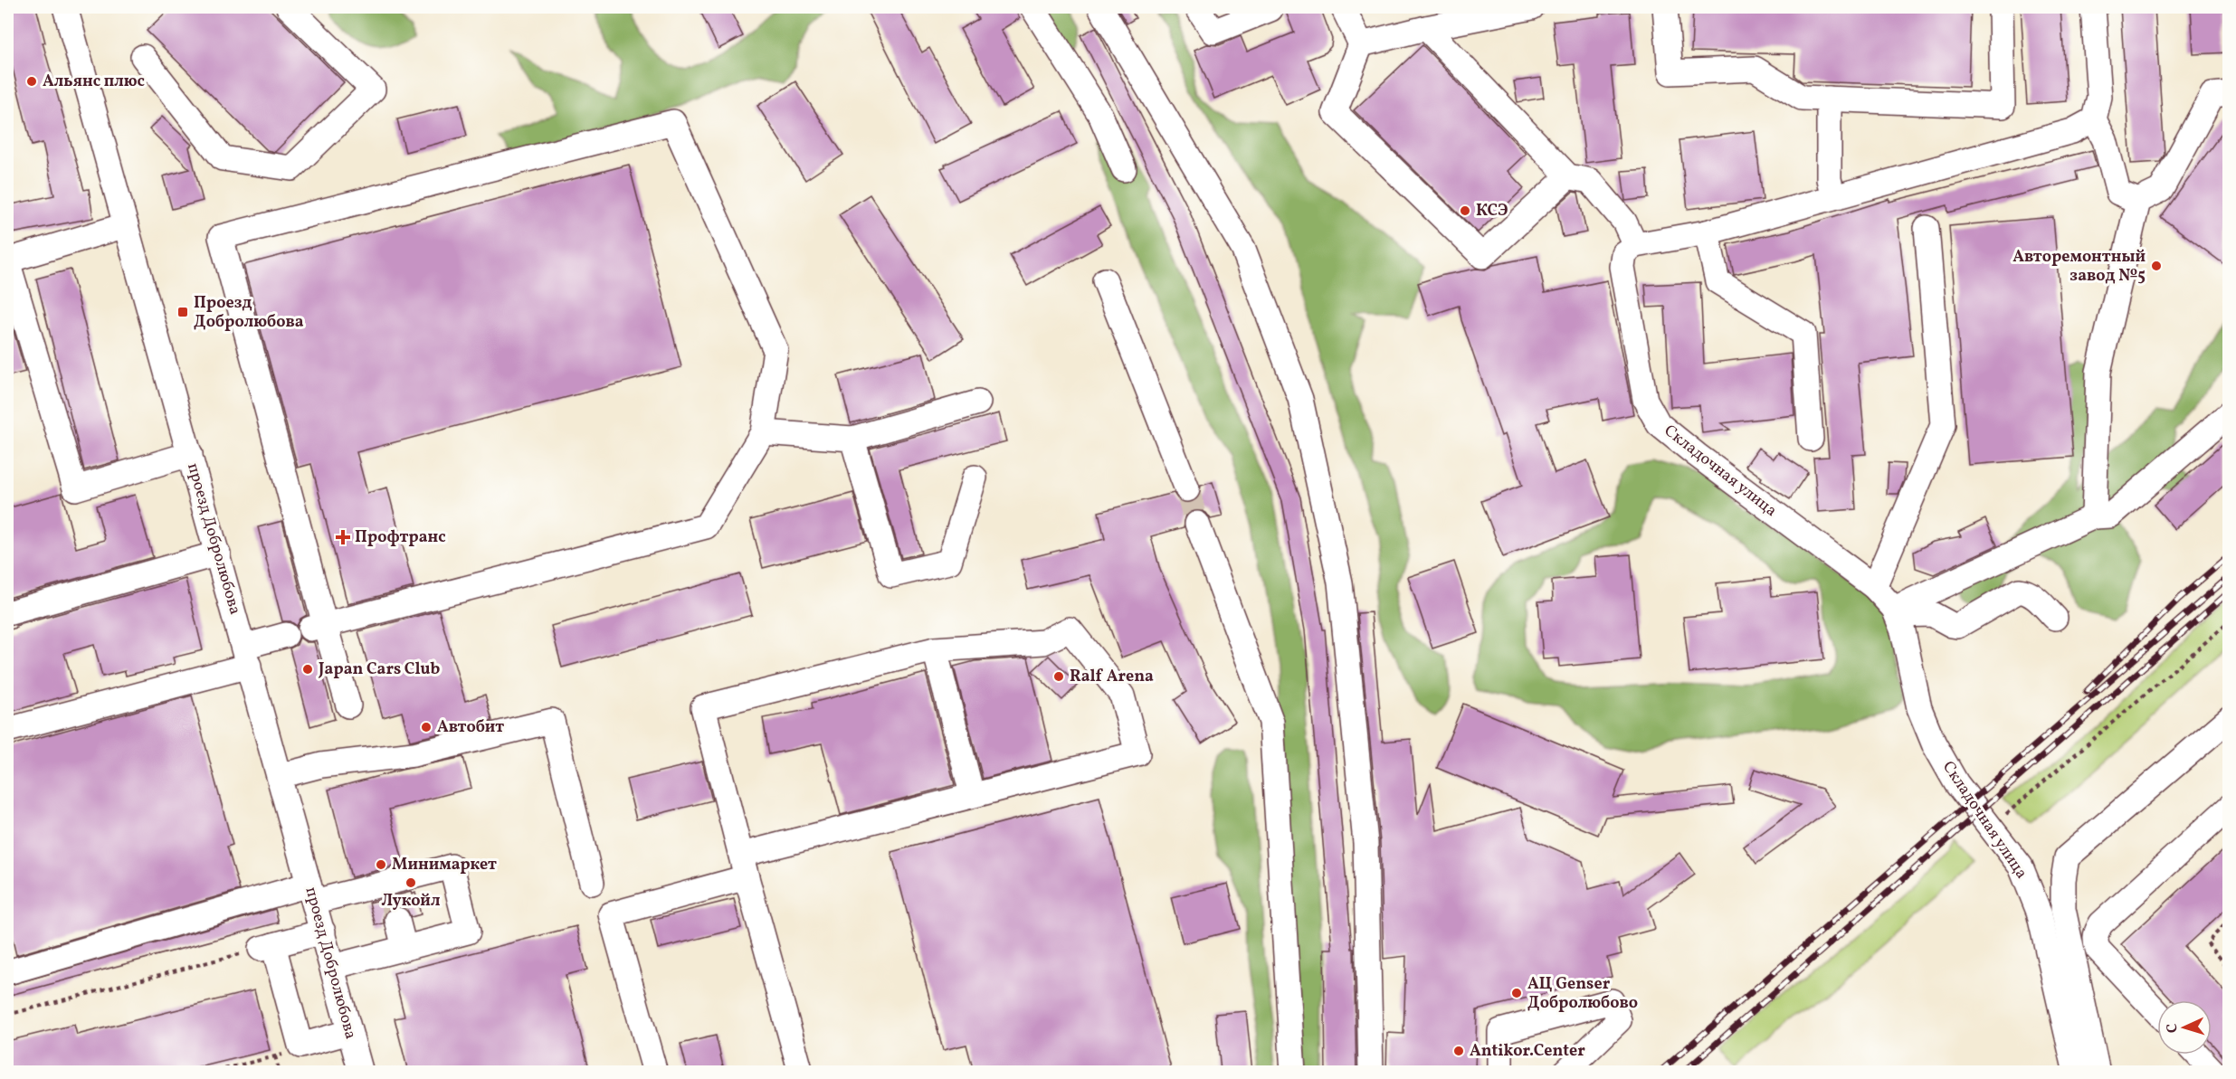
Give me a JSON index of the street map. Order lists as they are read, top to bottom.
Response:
{
  "streets": {
    "street": ["Складочная улица", "проезд Добролюбова"]
  },
  "places": {
    "other": [
      "Альянс плюс",
      "КСЭ",
      "Авторемонтный завод №5",
      "Japan Cars Club",
      "Ralf Arena",
      "Автобит",
      "Минимаркет",
      "Лукойл",
      "АЦ Genser Добролюбово",
      "Antikor.Center"
    ],
    "transit": ["Проезд Добролюбова"],
    "health": ["Профтранс"]
  },
  "north": "left"
}
